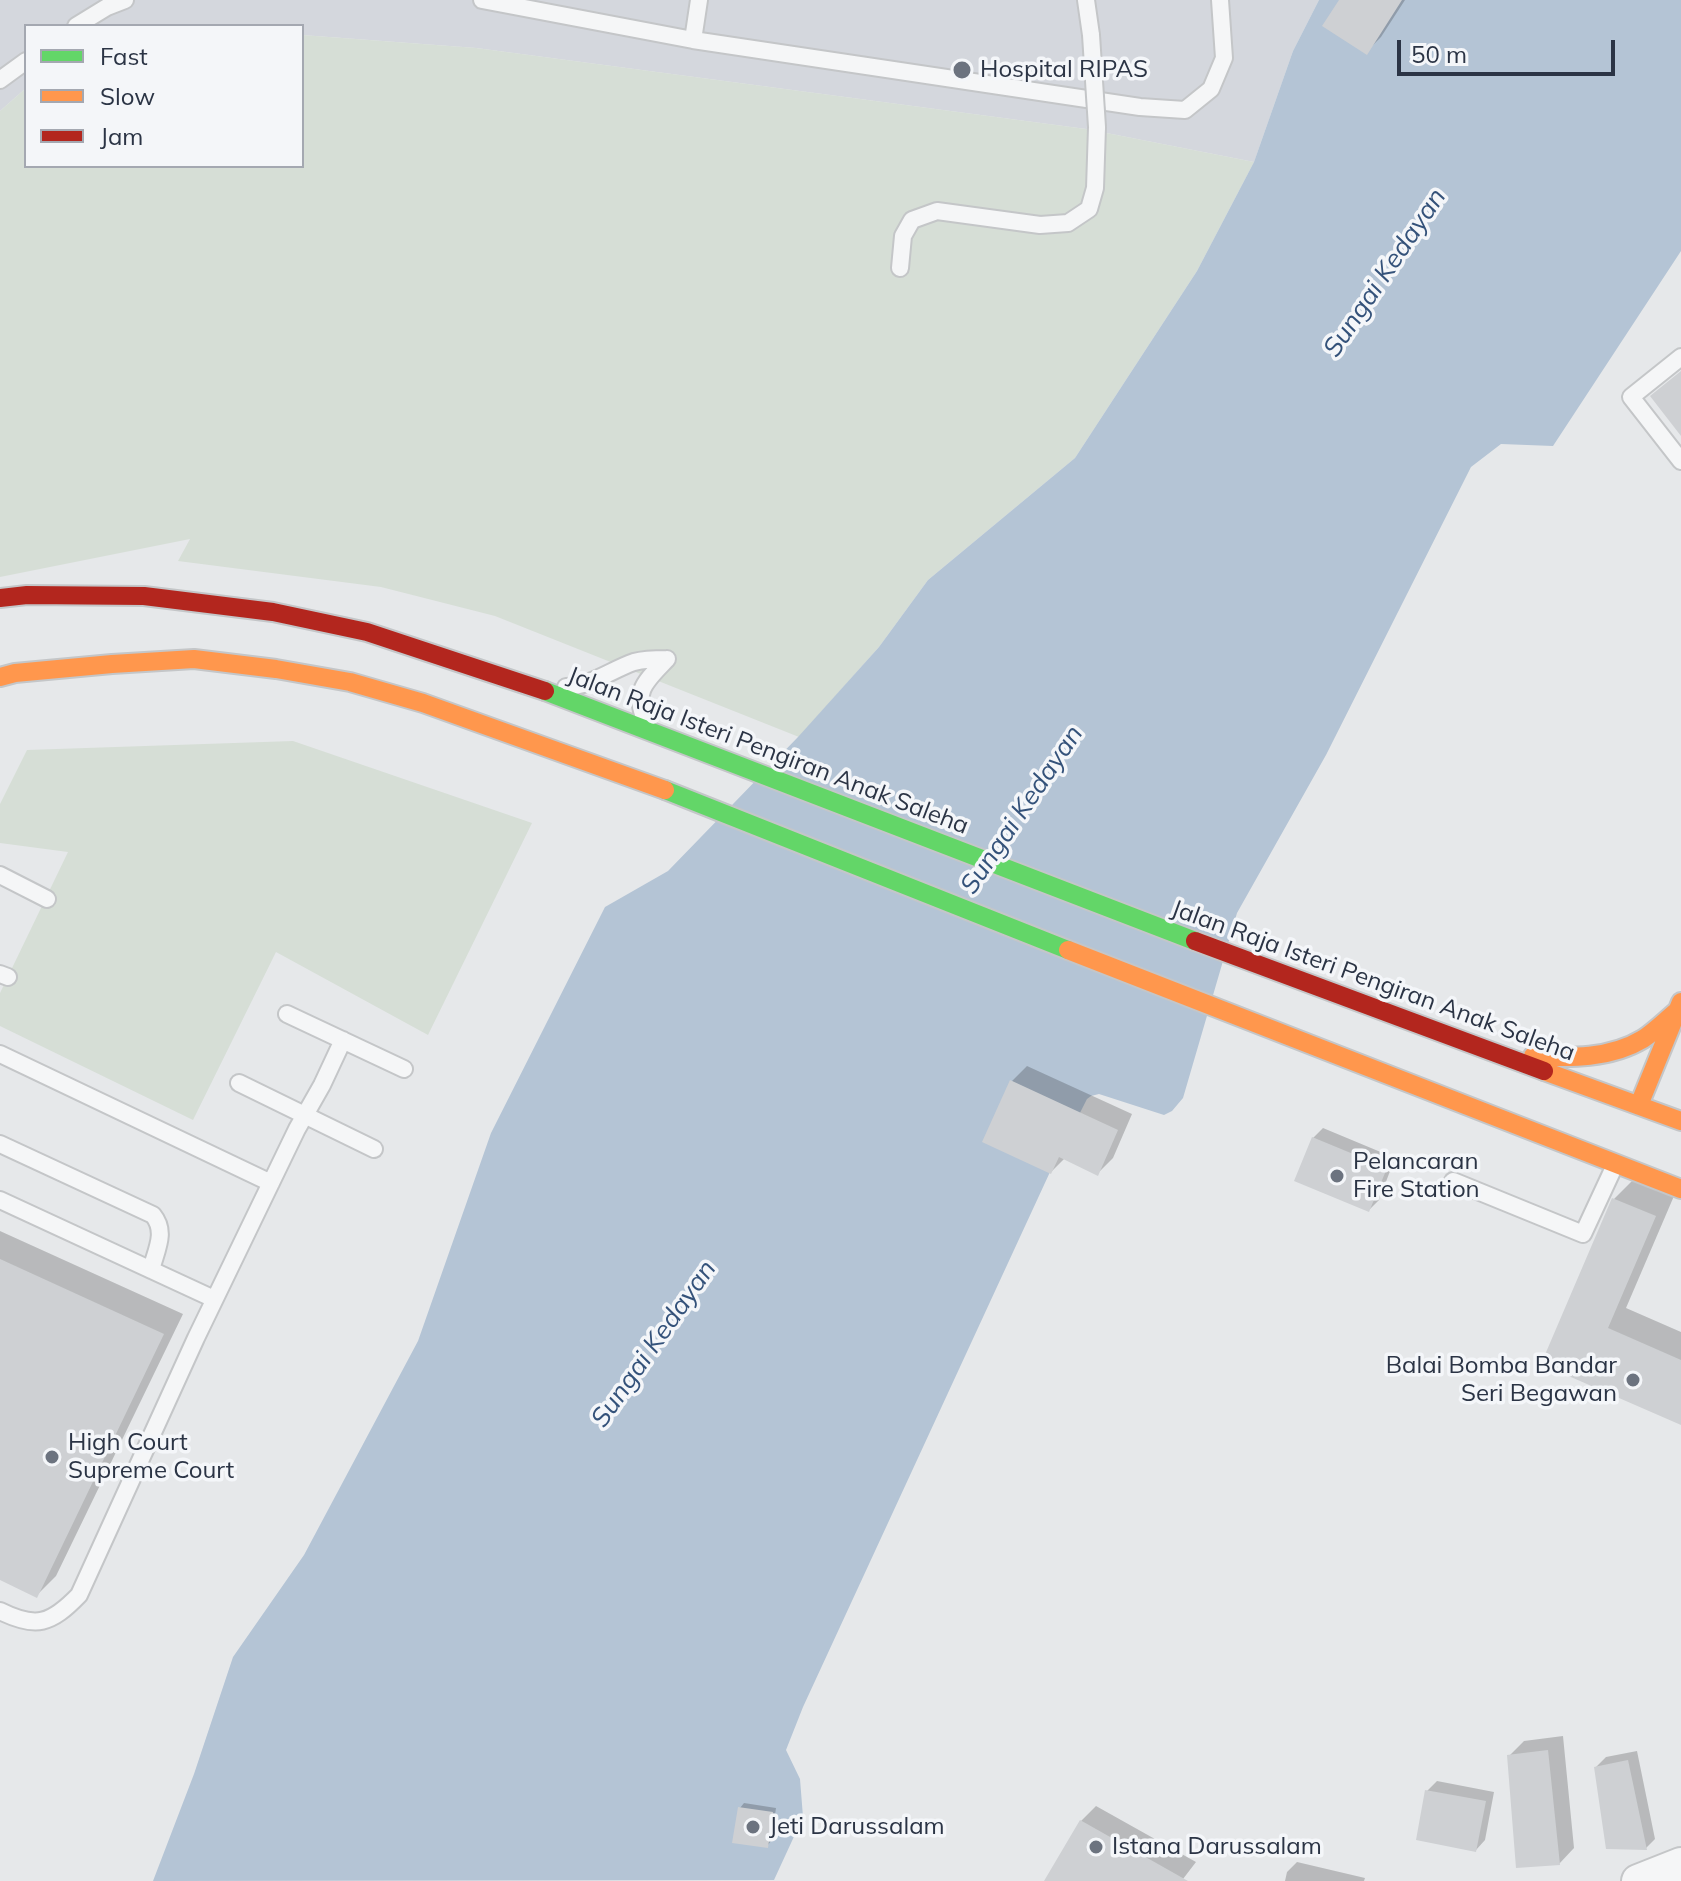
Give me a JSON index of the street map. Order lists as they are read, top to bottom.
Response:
{
  "streets": {
    "main road": ["Jalan Raja Isteri Pengiran Anak Saleha"]
  },
  "water": ["Sungai Kedayan"],
  "places": [
    "Hospital RIPAS",
    "Pelancaran Fire Station",
    "Balai Bomba Bandar Seri Begawan",
    "High Court Supreme Court",
    "Jeti Darussalam",
    "Istana Darussalam"
  ],
  "legend": ["Fast", "Slow", "Jam"],
  "scale_bar": "50 m"
}
